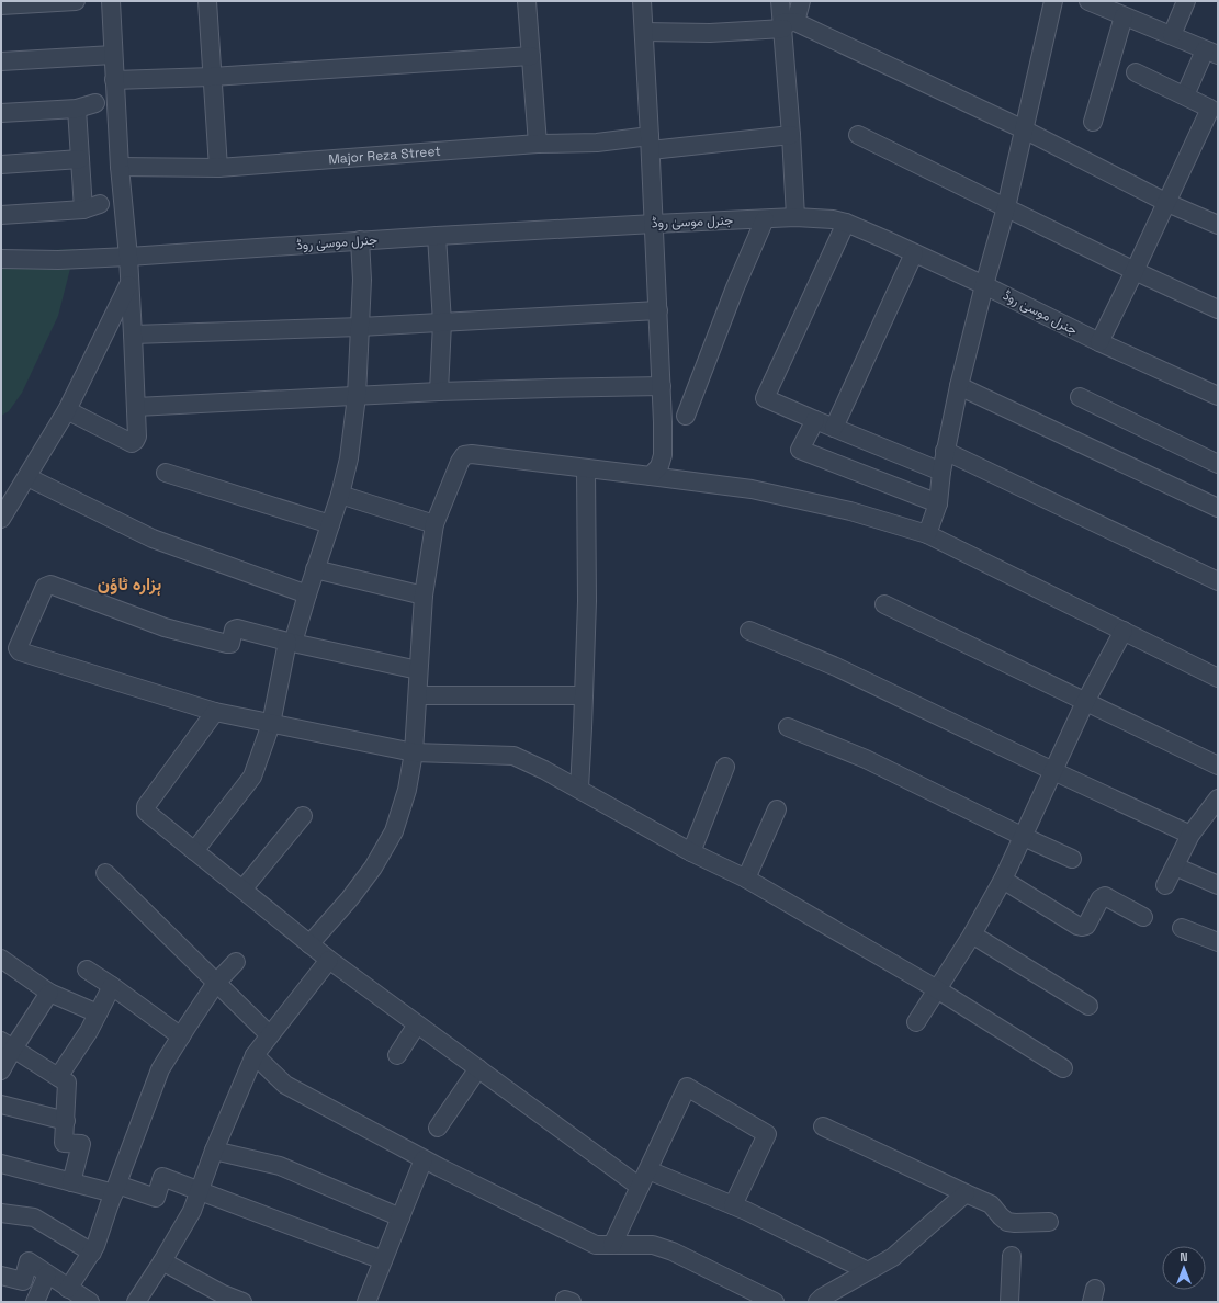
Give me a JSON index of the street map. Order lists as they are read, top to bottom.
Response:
{
  "streets": {
    "street": ["Major Reza Street", "جنرل موسیٰ روڈ"]
  },
  "districts": ["ہزارہ ٹاؤن"],
  "north": "top"
}
